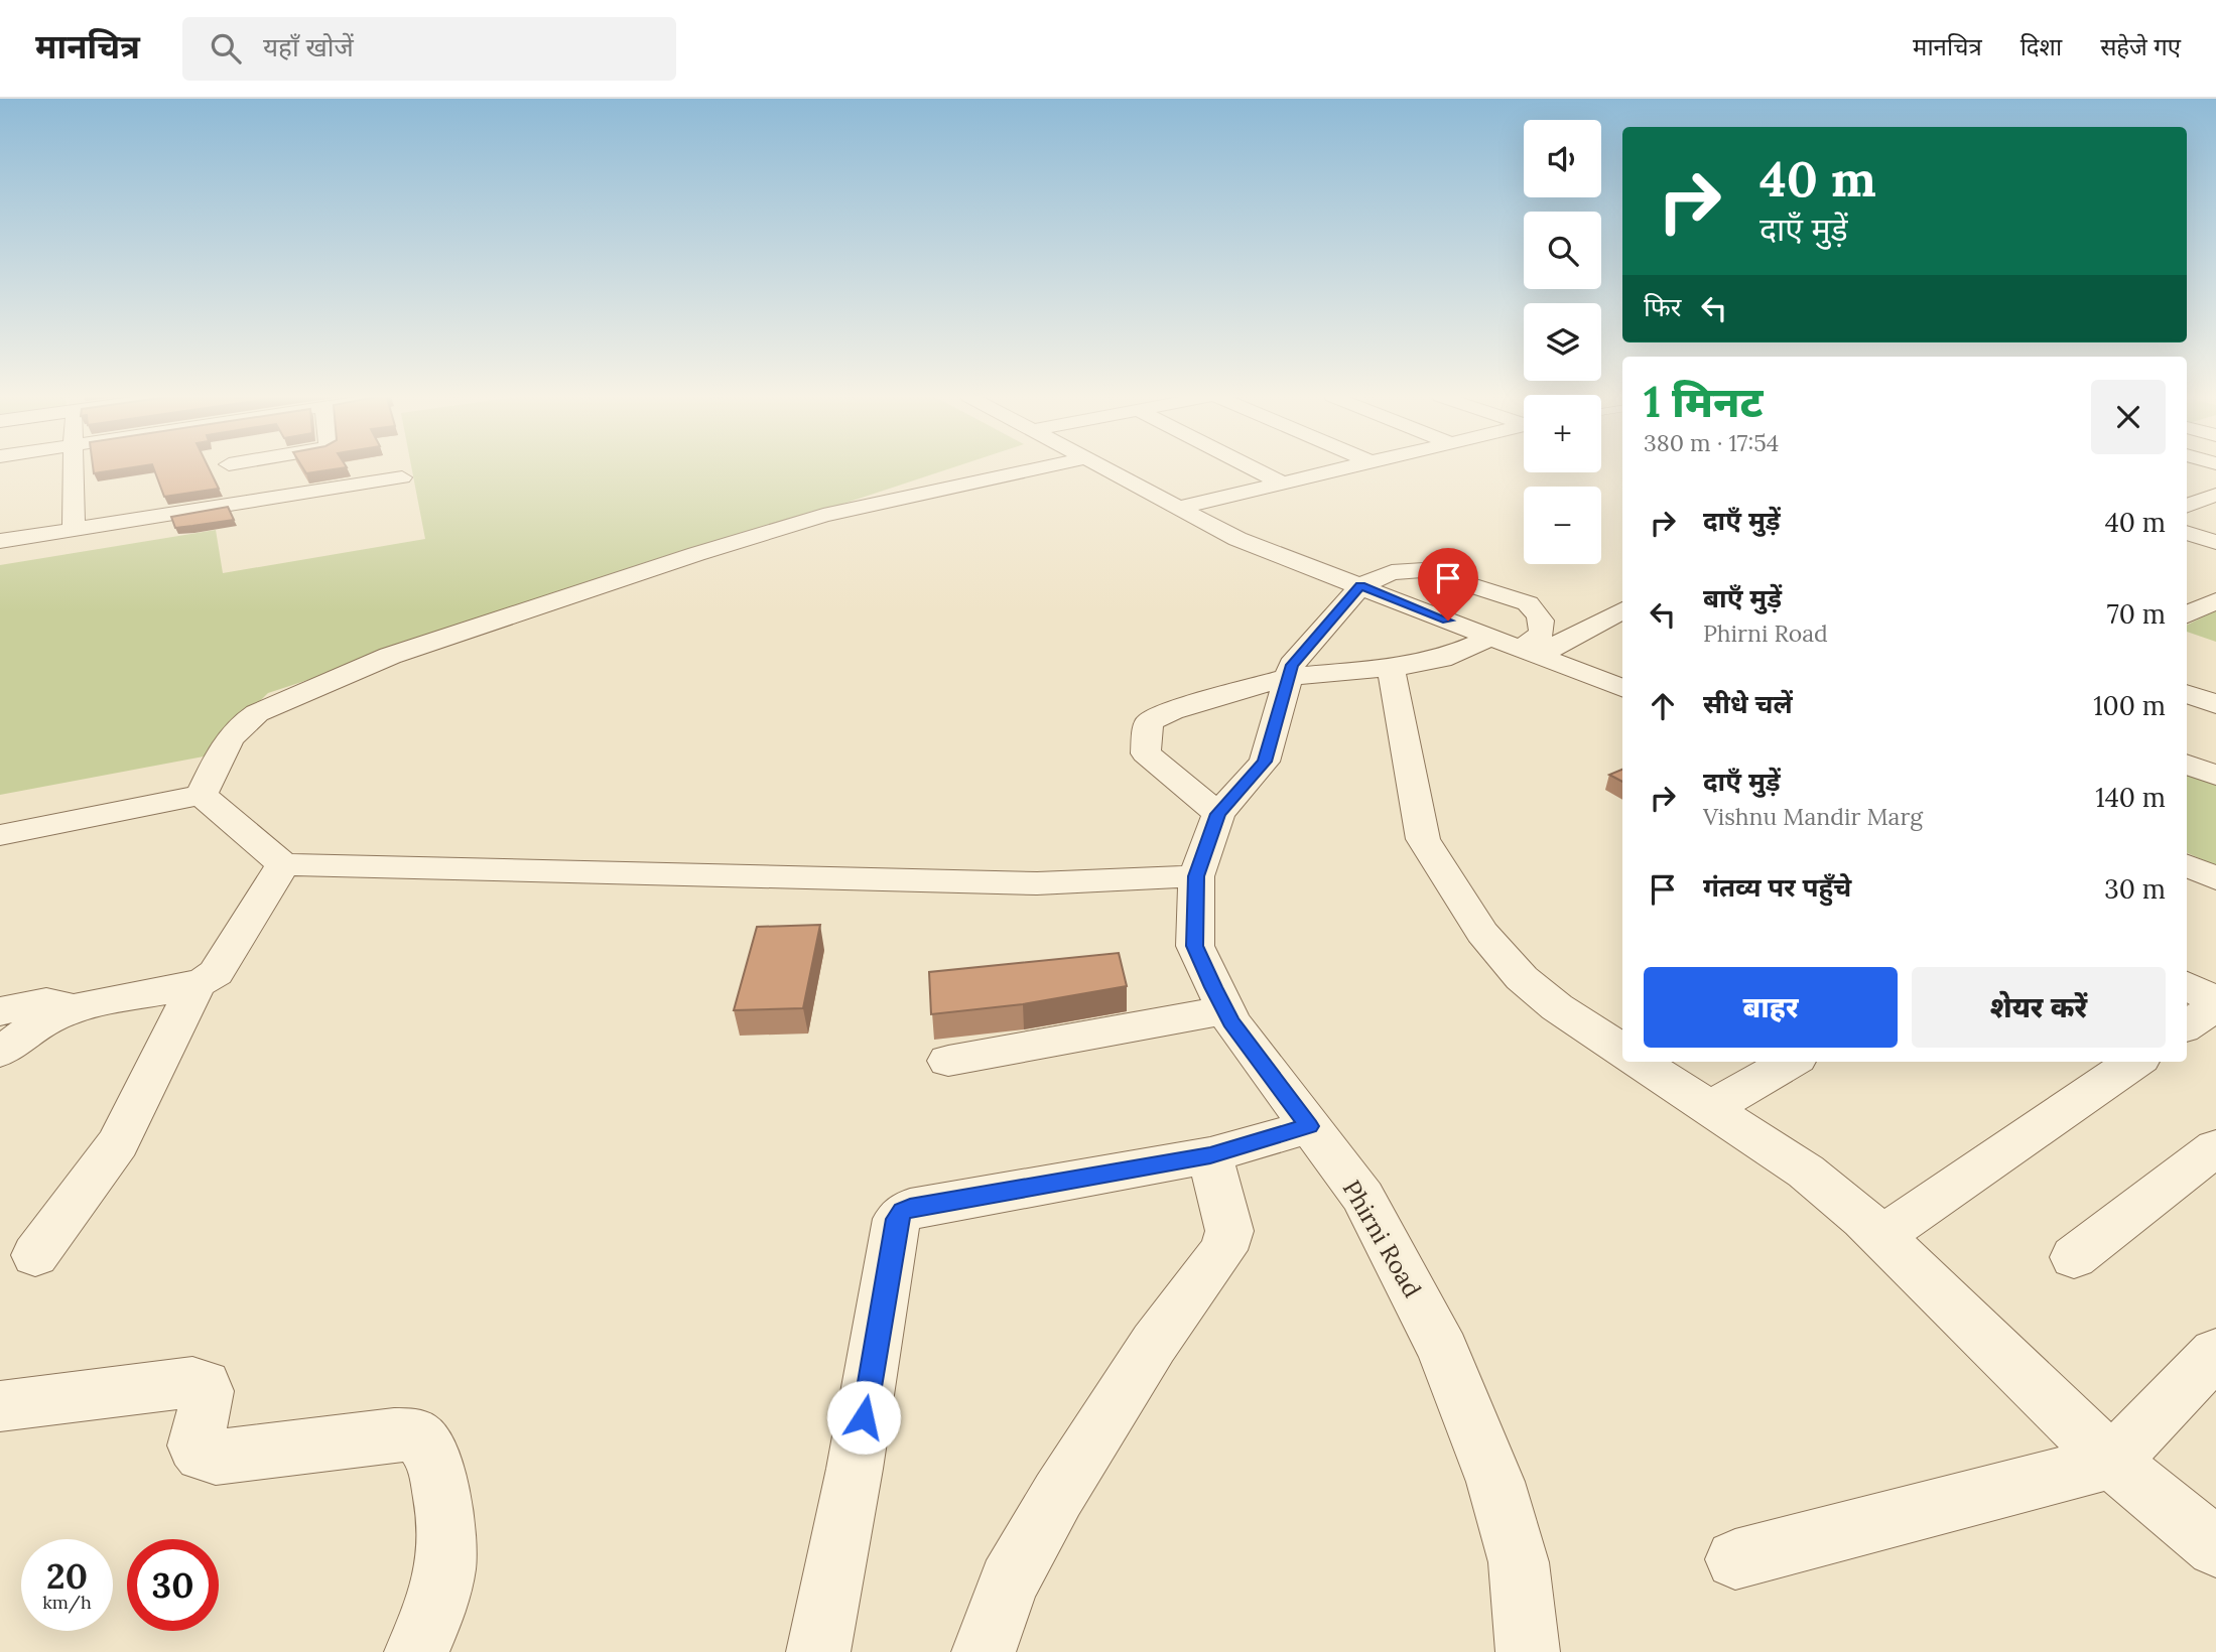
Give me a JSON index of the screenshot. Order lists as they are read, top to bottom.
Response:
{
  "streets": {
    "street": ["Phirni Road"]
  },
  "page": {
    "header": "मानचित्र",
    "search": "यहाँ खोजें",
    "nav": ["मानचित्र", "दिशा", "सहेजे गए"],
    "map_buttons": ["+", "−"],
    "turn": ["40 m", "दाएँ मुड़ें"],
    "then": "फिर",
    "heading": ["1 मिनट", "380 m · 17:54"],
    "list": [
      {
        "name": "दाएँ मुड़ें",
        "value": "40 m"
      },
      {
        "name": "बाएँ मुड़ें",
        "note": "Phirni Road",
        "value": "70 m"
      },
      {
        "name": "सीधे चलें",
        "value": "100 m"
      },
      {
        "name": "दाएँ मुड़ें",
        "note": "Vishnu Mandir Marg",
        "value": "140 m"
      },
      {
        "name": "गंतव्य पर पहुँचे",
        "value": "30 m"
      }
    ],
    "buttons": ["बाहर", "शेयर करें"],
    "speed": "20 km/h",
    "limit": "30"
  }
}
